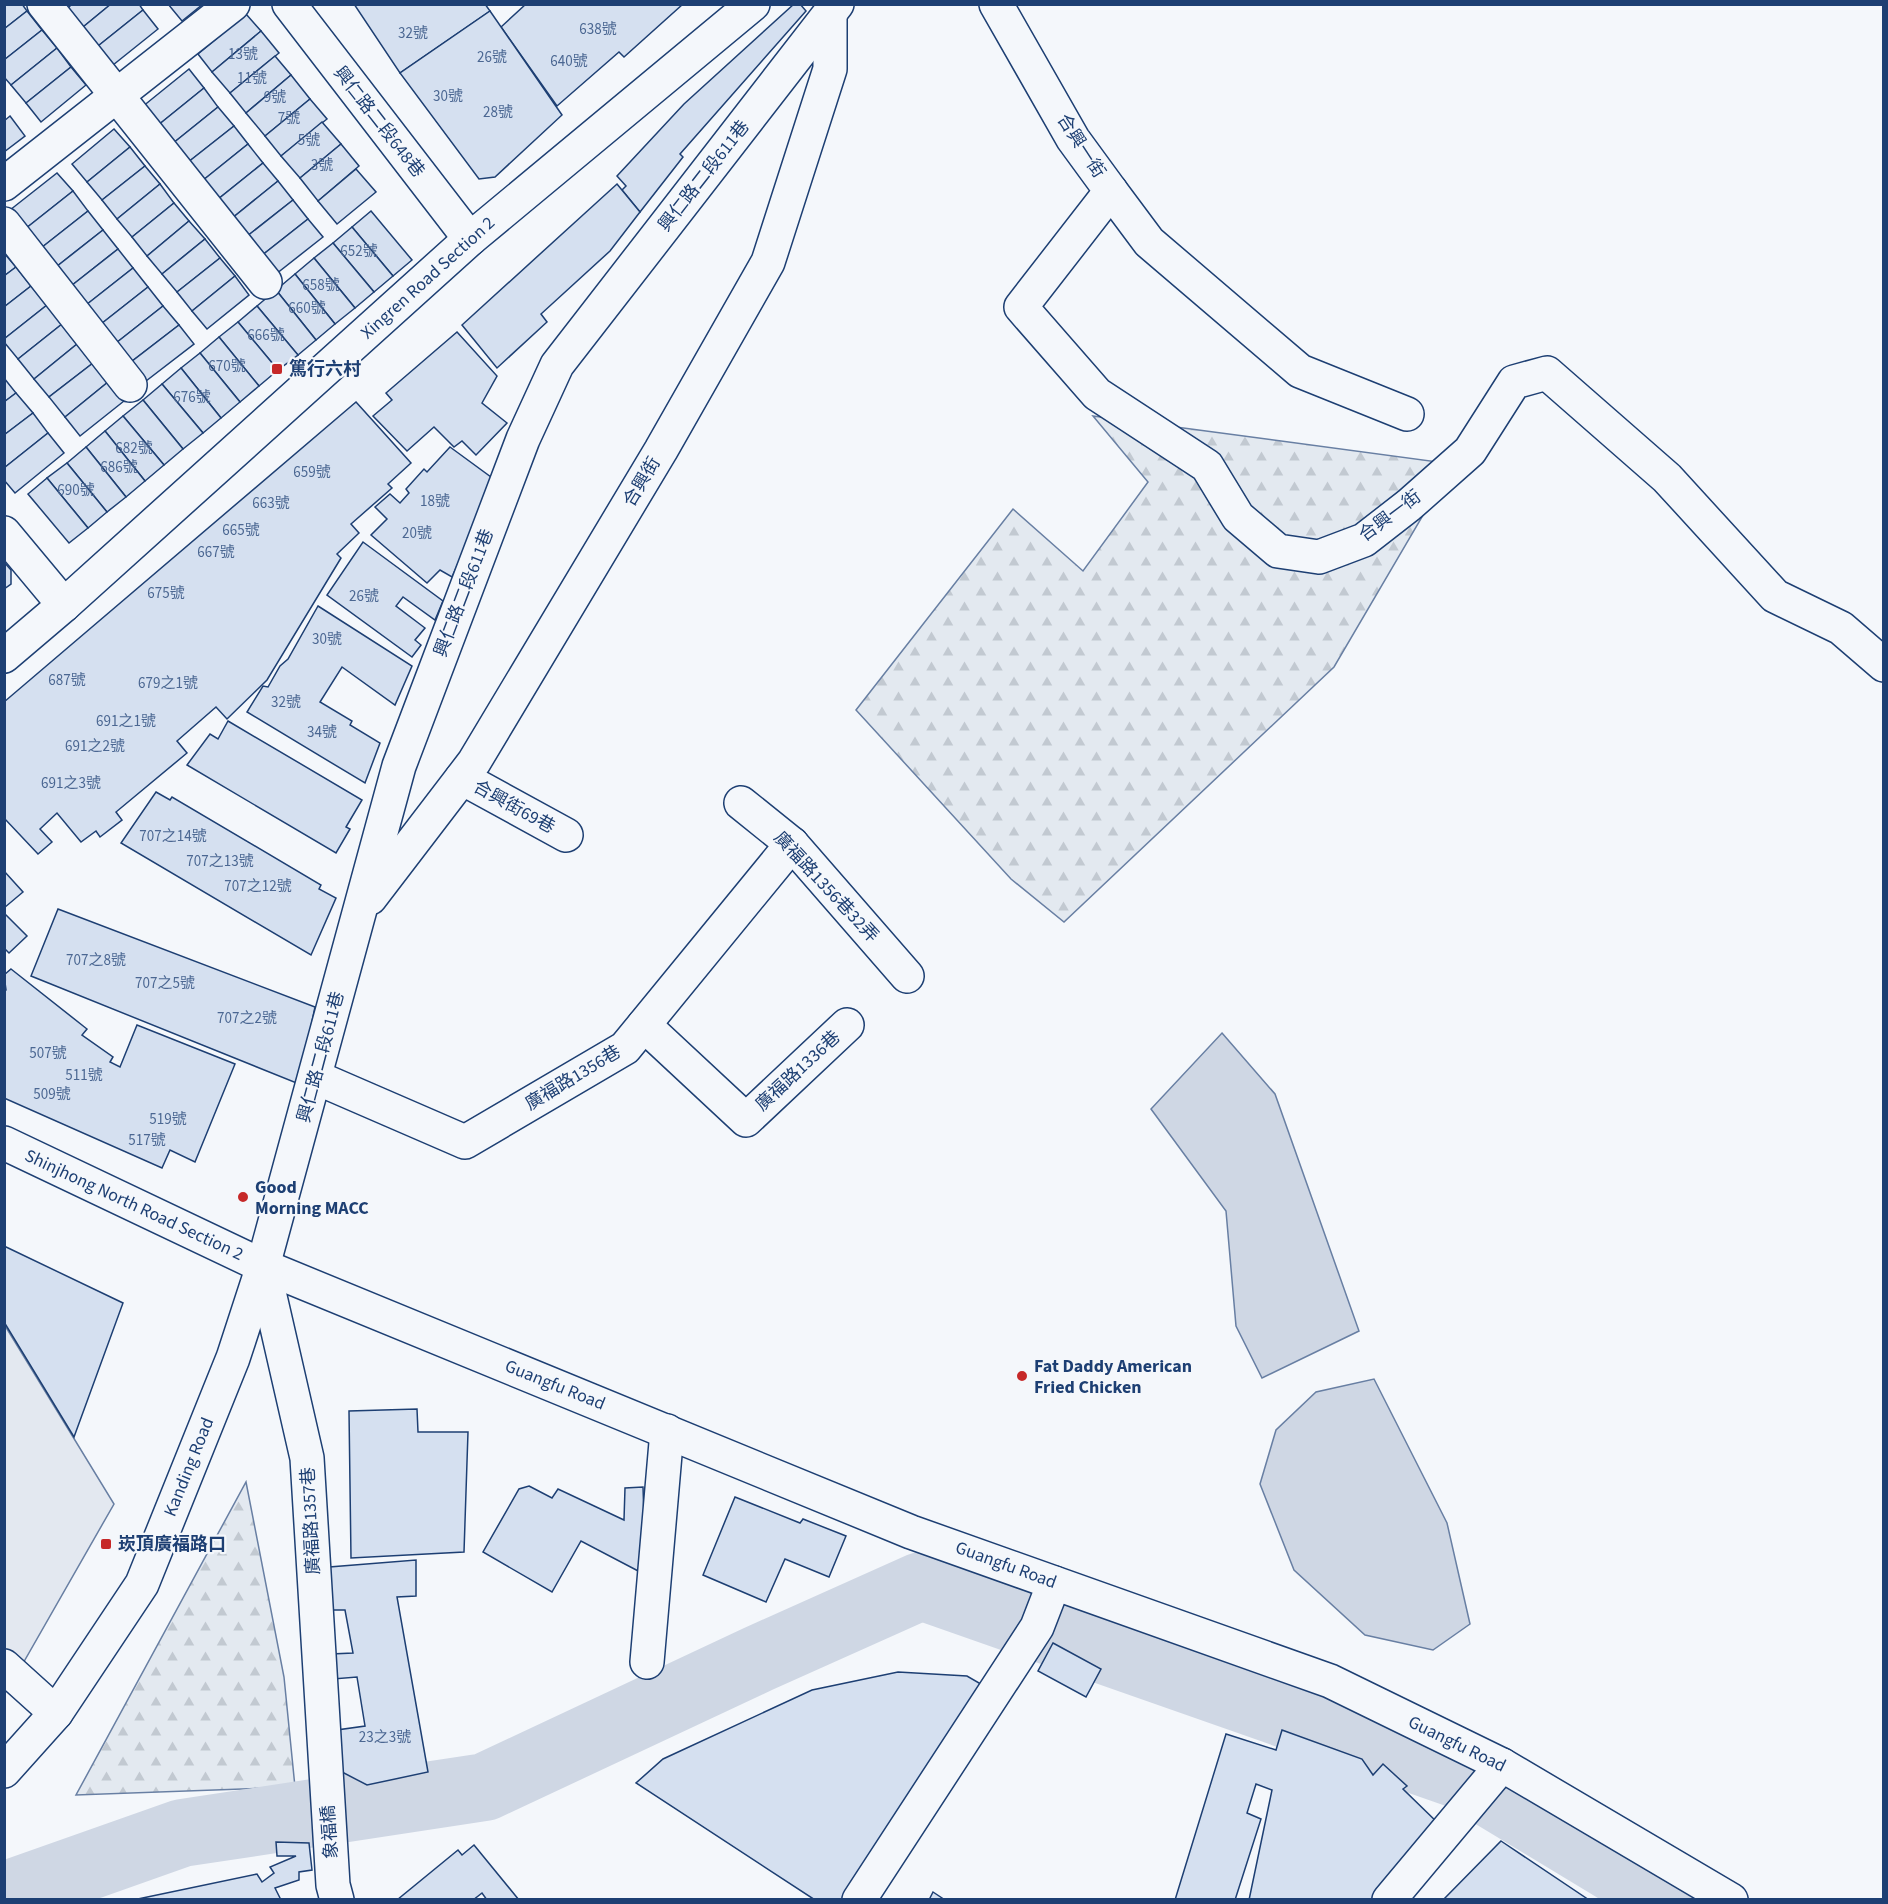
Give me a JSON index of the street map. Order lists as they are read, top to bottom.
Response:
{
  "streets": {
    "street": [
      "興仁路二段648巷",
      "合興一街",
      "興仁路二段611巷",
      "Xingren Road Section 2",
      "合興街",
      "合興街69巷",
      "廣福路1356巷32弄",
      "廣福路1336巷",
      "廣福路1356巷",
      "Shinjhong North Road Section 2",
      "Guangfu Road",
      "Kanding Road",
      "廣福路1357巷",
      "象福橋"
    ]
  },
  "crossings": [
    ["興仁路二段648巷", "Xingren Road Section 2"],
    ["興仁路二段611巷", "合興街"],
    ["興仁路二段611巷", "廣福路1356巷"],
    ["興仁路二段611巷", "Shinjhong North Road Section 2"],
    ["興仁路二段611巷", "Guangfu Road"],
    ["興仁路二段611巷", "Kanding Road"],
    ["興仁路二段611巷", "廣福路1357巷"],
    ["合興街", "合興街69巷"],
    ["廣福路1356巷32弄", "廣福路1356巷"],
    ["廣福路1336巷", "廣福路1356巷"],
    ["Shinjhong North Road Section 2", "Guangfu Road"],
    ["Shinjhong North Road Section 2", "Kanding Road"],
    ["Shinjhong North Road Section 2", "廣福路1357巷"],
    ["Guangfu Road", "Kanding Road"],
    ["Guangfu Road", "廣福路1357巷"],
    ["Kanding Road", "廣福路1357巷"],
    ["廣福路1357巷", "象福橋"]
  ],
  "places": {
    "transit": ["篤行六村", "崁頂廣福路口"],
    "other": ["Good Morning MACC", "Fat Daddy American Fried Chicken"]
  },
  "house_numbers": [
    "638號",
    "32號",
    "13號",
    "26號",
    "640號",
    "11號",
    "30號",
    "9號",
    "28號",
    "7號",
    "5號",
    "3號",
    "652號",
    "658號",
    "660號",
    "666號",
    "670號",
    "676號",
    "682號",
    "686號",
    "659號",
    "690號",
    "18號",
    "663號",
    "665號",
    "20號",
    "667號",
    "675號",
    "26號",
    "30號",
    "687號",
    "679之1號",
    "32號",
    "691之1號",
    "34號",
    "691之2號",
    "691之3號",
    "707之14號",
    "707之13號",
    "707之12號",
    "707之8號",
    "707之5號",
    "707之2號",
    "507號",
    "511號",
    "509號",
    "519號",
    "517號",
    "23之3號"
  ]
}
